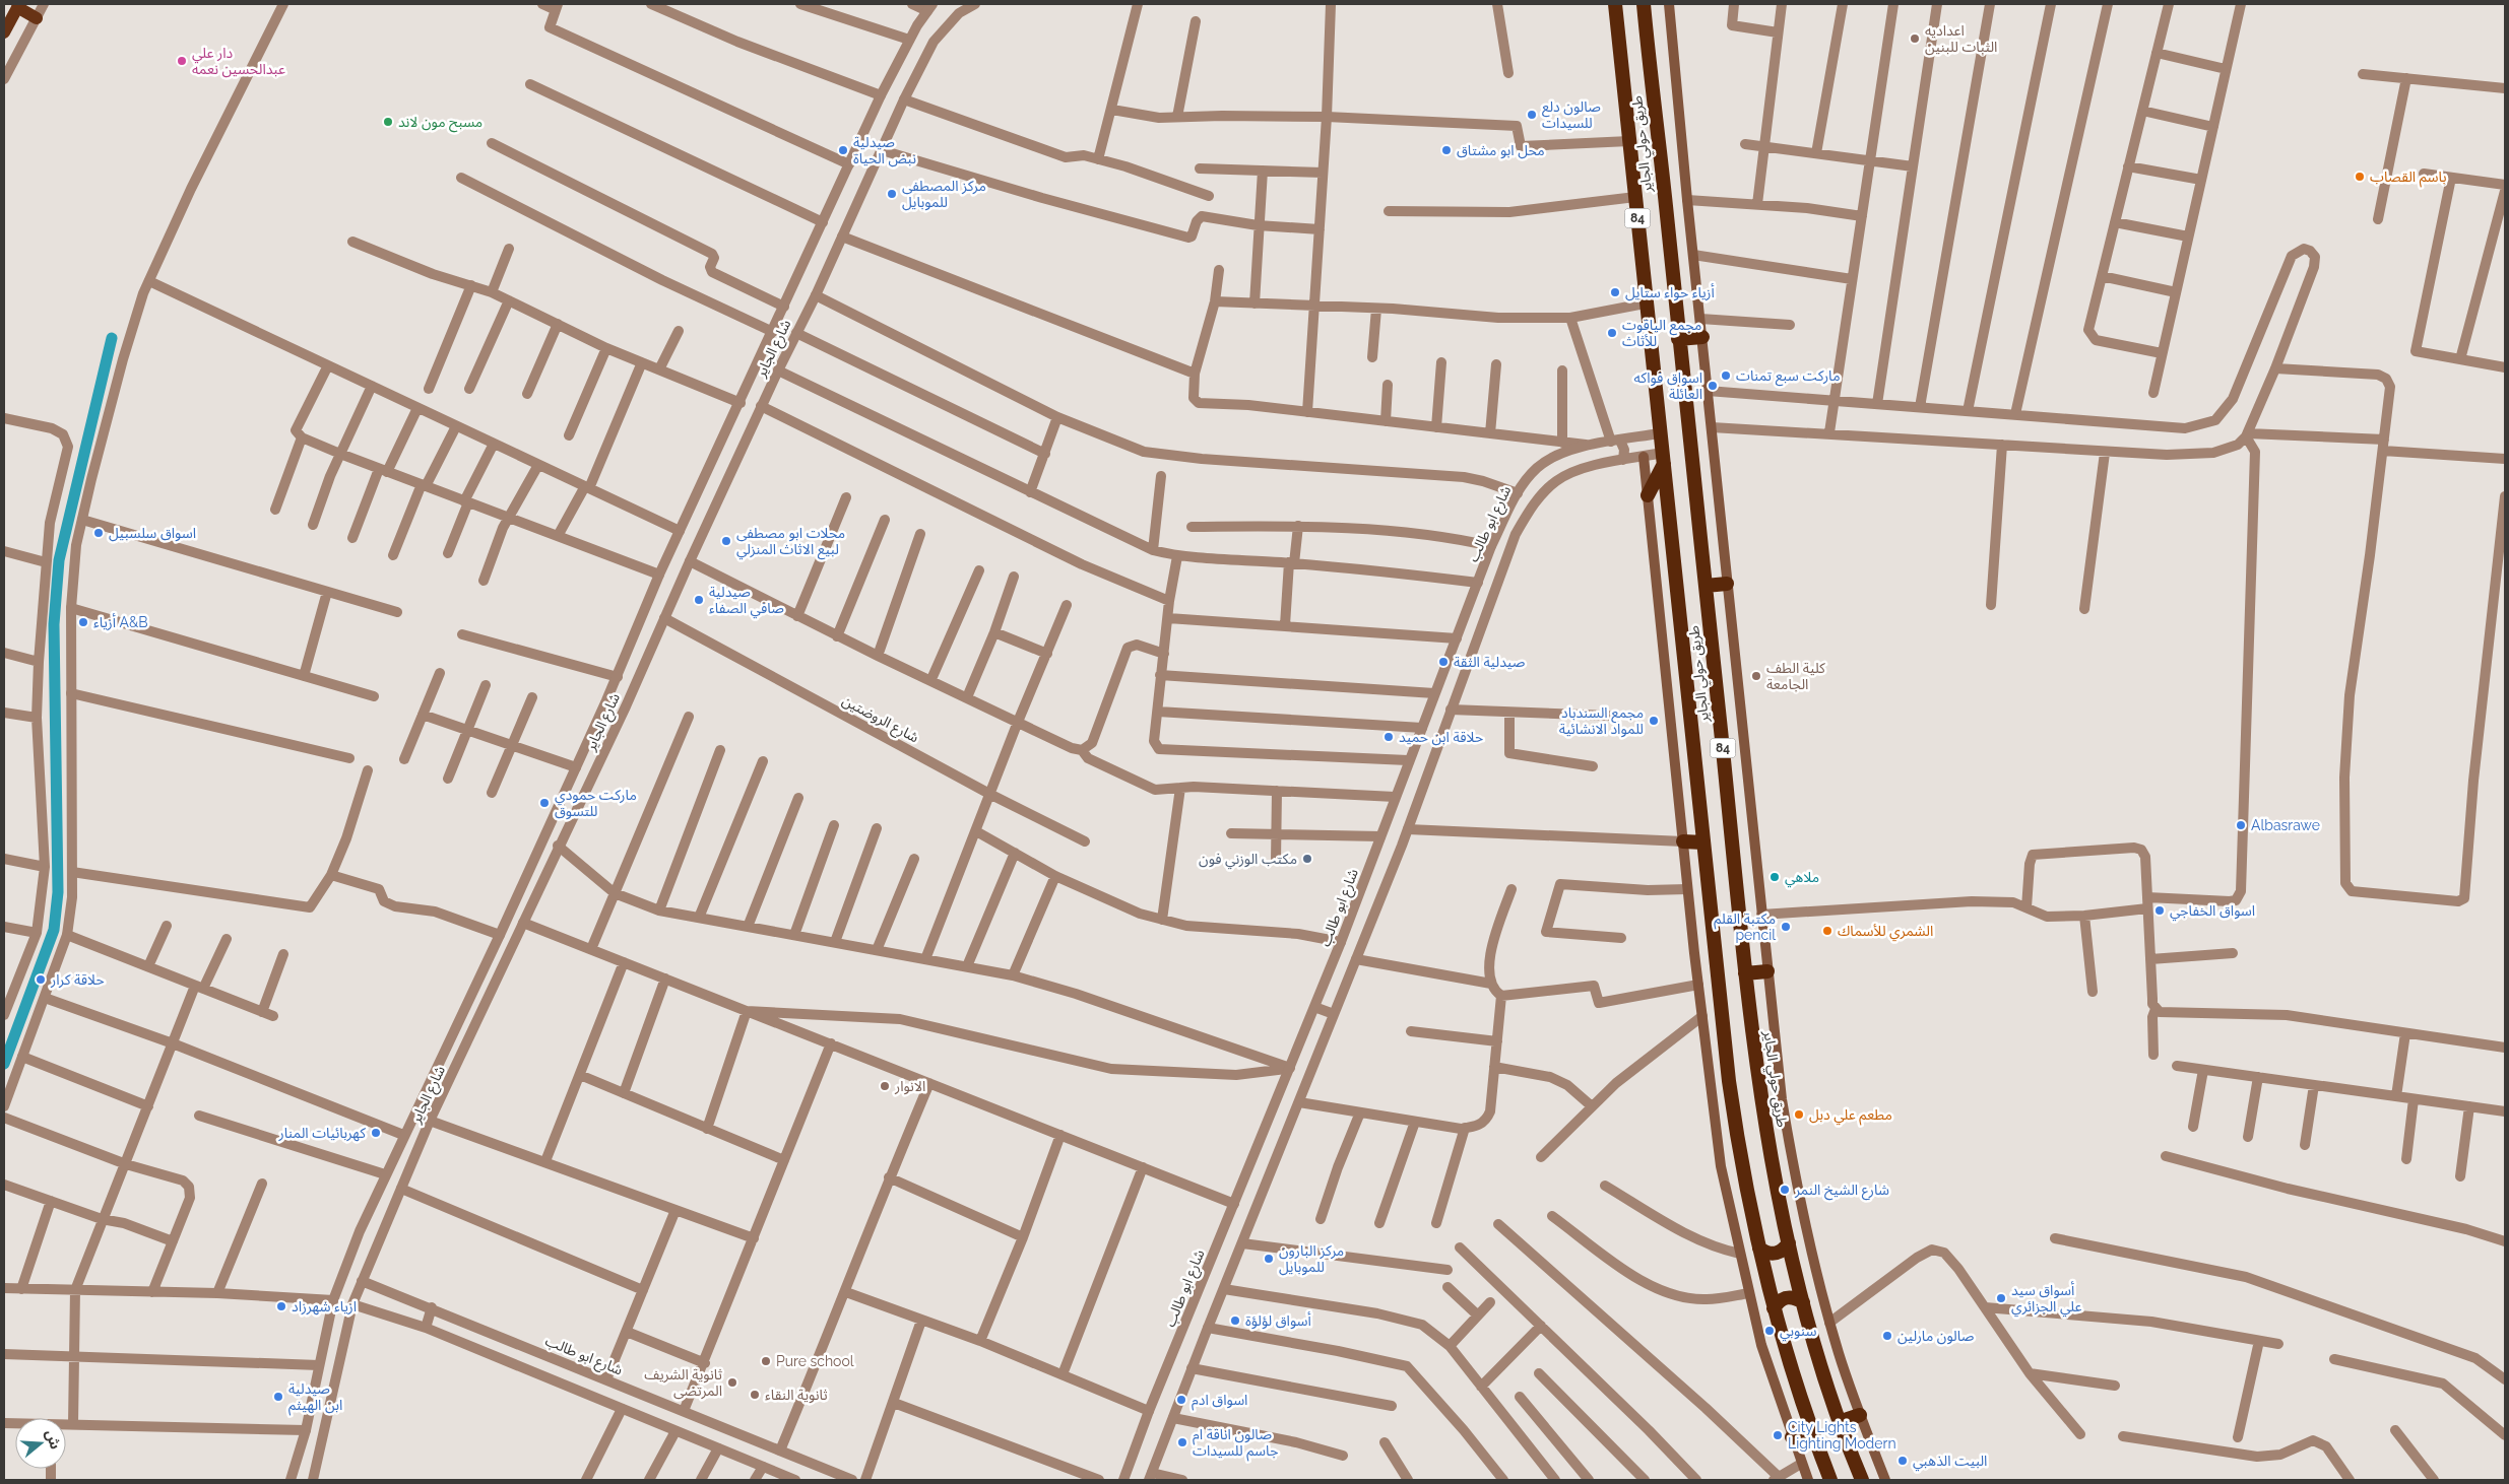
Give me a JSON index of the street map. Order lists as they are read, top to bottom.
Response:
{
  "streets": {
    "highway": ["طريق حولي الجاير", "84"],
    "street": ["شارع الجاير", "شارع ابو طالب", "شارع الروضتين"]
  },
  "crossings": [
    ["طريق حولي الجاير", "شارع ابو طالب"],
    ["شارع الجاير", "شارع ابو طالب"],
    ["شارع الجاير", "شارع الروضتين"]
  ],
  "places": [
    "اعداديه الثبات للبنين",
    "دار علي عبدالحسين نعمه",
    "صالون دلع للسيدات",
    "مسبح مون لاند",
    "صيدلية نبض الحياة",
    "محل ابو مشتاق",
    "باسم القصاب",
    "مركز المصطفى للموبايل",
    "أزياء حواء ستايل",
    "مجمع الياقوت للأثاث",
    "ماركت سبع تمنات",
    "اسواق فواكه العائلة",
    "اسواق سلسبيل",
    "محلات ابو مصطفى لبيع الاثاث المنزلي",
    "صيدلية صافي الصفاء",
    "أزياء A&B",
    "صيدلية الثقة",
    "كلية الطف الجامعة",
    "مجمع السندباد للمواد الانشائية",
    "حلاقة ابن حميد",
    "ماركت حمودي للتسوق",
    "Albasrawe",
    "مكتب الوزني فون",
    "ملاهي",
    "اسواق الخفاجي",
    "مكتبة القلم pencil",
    "الشمري للأسماك",
    "حلاقة كرار",
    "الانوار",
    "مطعم علي دبل",
    "كهربائيات المنار",
    "شارع الشيخ النمر",
    "مركز البارون للموبايل",
    "أسواق سيد علي الجزائري",
    "ازياء شهرزاد",
    "أسواق لؤلؤة",
    "سنوبي",
    "صالون مارلين",
    "Pure school",
    "ثانوية الشريف المرتضى",
    "ثانوية النقاء",
    "صيدلية ابن الهيثم",
    "اسواق ادم",
    "City Lights Lighting Modern",
    "صالون اناقة ام جاسم للسيدات",
    "البيت الذهبي"
  ],
  "north": "right"
}
